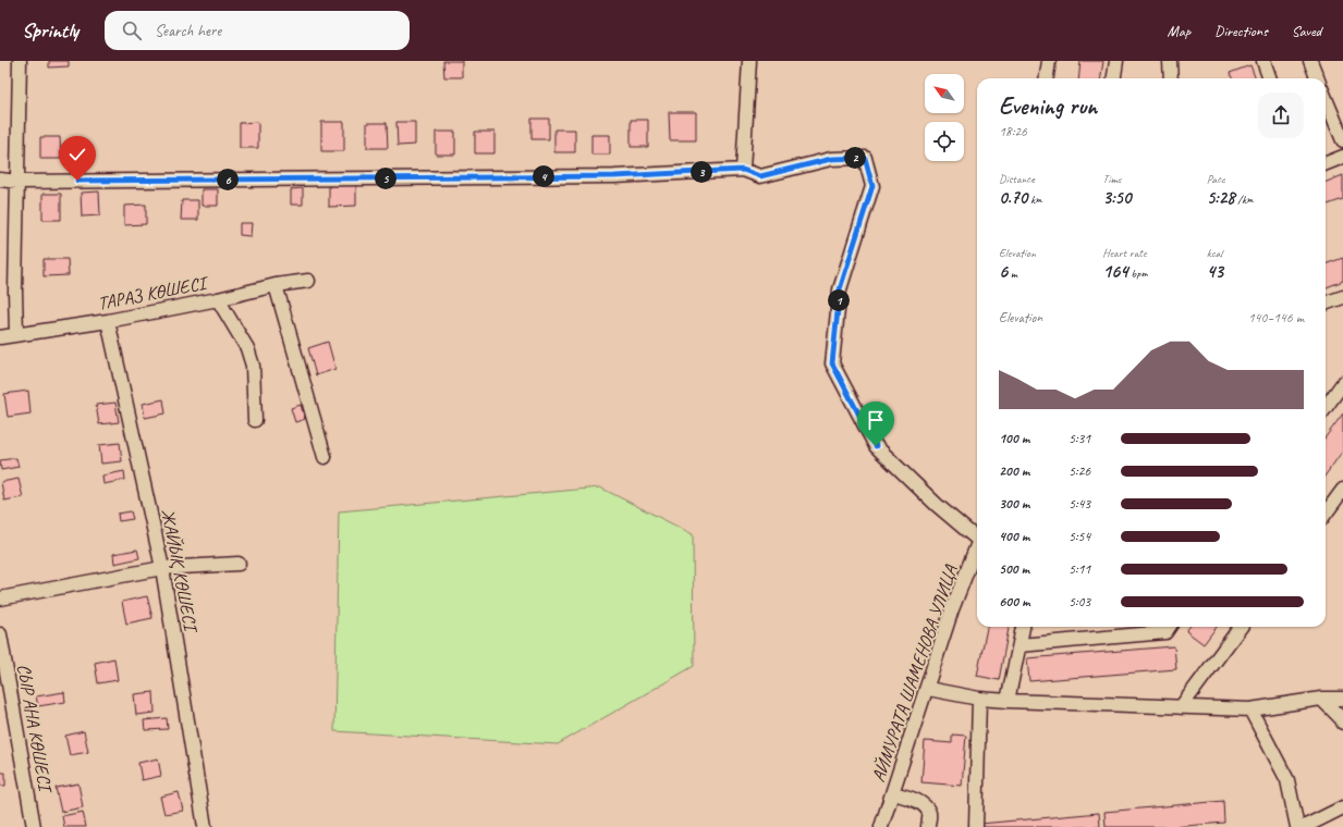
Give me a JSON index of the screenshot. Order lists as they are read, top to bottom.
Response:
{
  "streets": {
    "street": [
      "ТАРАЗ КӨШЕСІ",
      "ЖАЙЫҚ КӨШЕСІ",
      "АЙМУРАТА ШАМЕНОВА УЛИЦА",
      "СЫР АНА КӨШЕСІ"
    ]
  },
  "crossings": [
    ["ТАРАЗ КӨШЕСІ", "ЖАЙЫҚ КӨШЕСІ"]
  ],
  "north": "top left",
  "page": {
    "header": "Sprintly",
    "search": "Search here",
    "nav": ["Map", "Directions", "Saved"],
    "heading": ["Evening run", "18:26"],
    "pins": [
      "2",
      "3",
      "4",
      "5",
      "6",
      "1"
    ],
    "stats": [
      ["Distance", "0.70 km"],
      ["Time", "3:50"],
      ["Pace", "5:28 /km"],
      ["Elevation", "6 m"],
      ["Heart rate", "164 bpm"],
      ["kcal", "43"]
    ],
    "chart": ["Elevation", "140–146 m"],
    "list": [
      {
        "name": "100 m",
        "note": "5:31"
      },
      {
        "name": "200 m",
        "note": "5:26"
      },
      {
        "name": "300 m",
        "note": "5:43"
      },
      {
        "name": "400 m",
        "note": "5:54"
      },
      {
        "name": "500 m",
        "note": "5:11"
      },
      {
        "name": "600 m",
        "note": "5:03"
      }
    ]
  }
}
